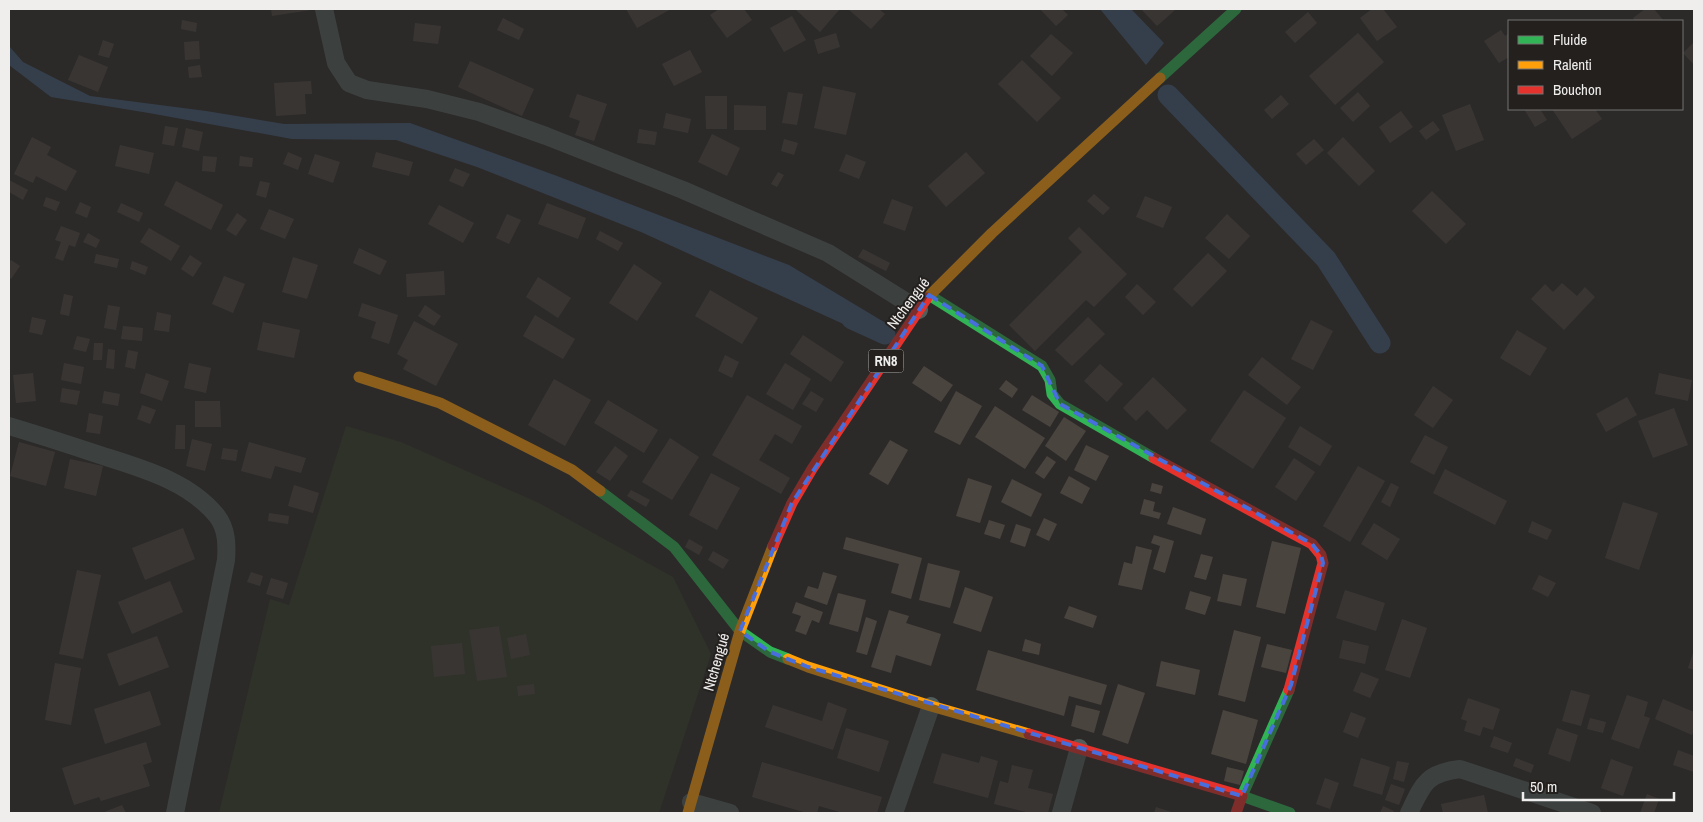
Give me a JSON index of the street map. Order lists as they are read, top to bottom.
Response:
{
  "streets": {
    "street": ["Ntchengué", "RN8"]
  },
  "legend": ["Fluide", "Ralenti", "Bouchon"],
  "scale_bar": "50 m"
}
